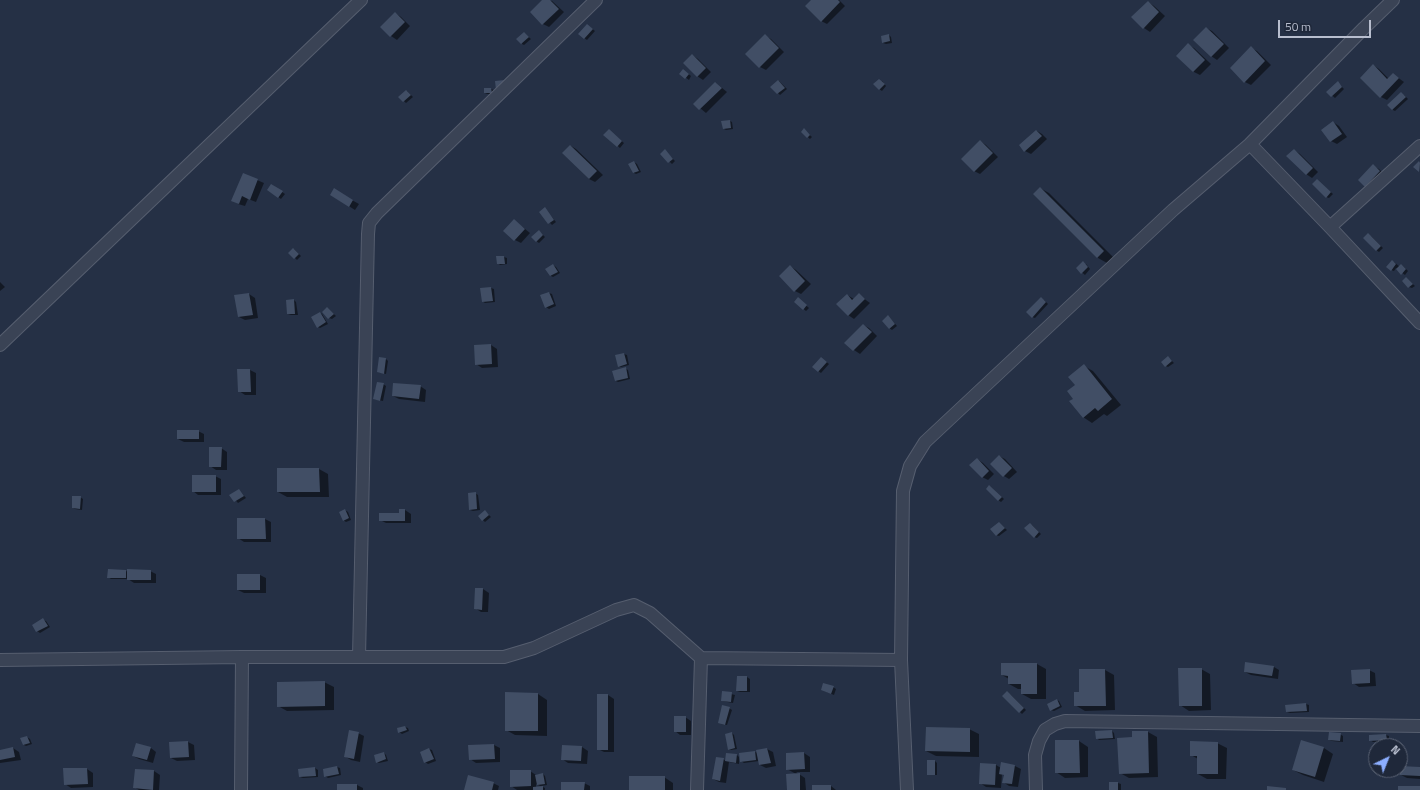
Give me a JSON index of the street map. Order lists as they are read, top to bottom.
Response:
{
  "scale_bar": "50 m",
  "north": "top right"
}
